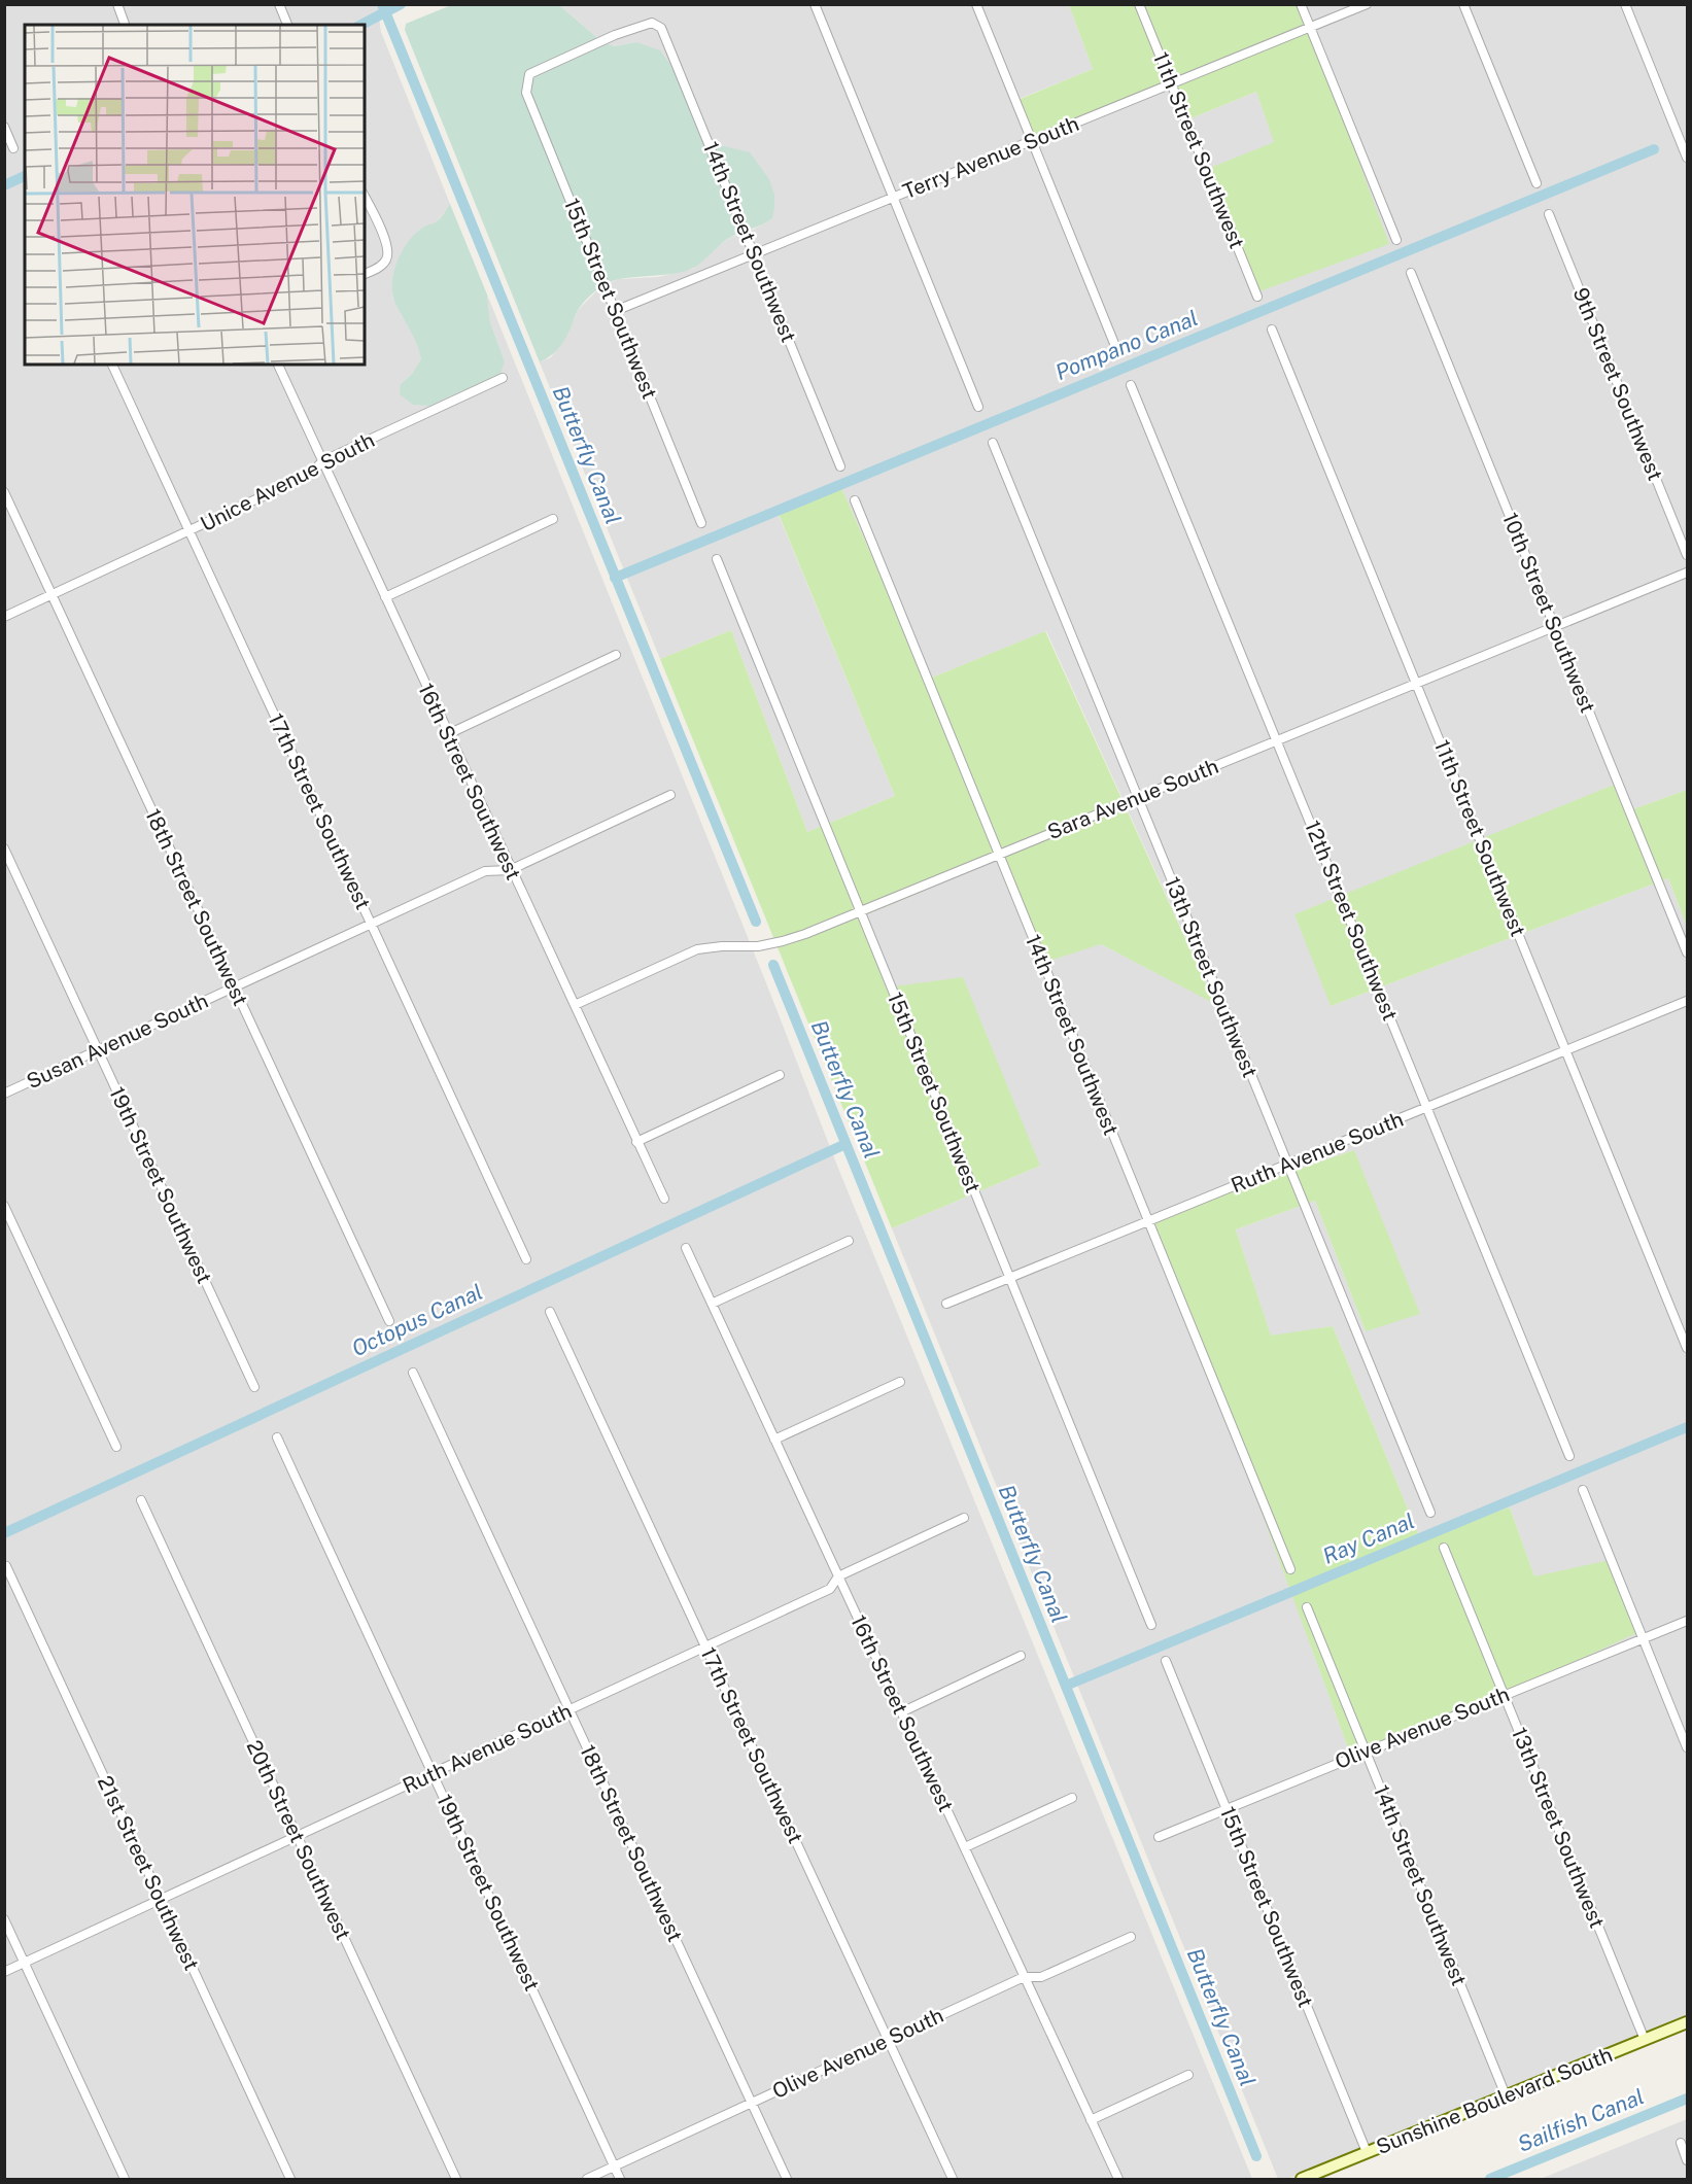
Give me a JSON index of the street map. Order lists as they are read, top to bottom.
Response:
{
  "streets": {
    "street": [
      "11th Street Southwest",
      "Terry Avenue South",
      "14th Street Southwest",
      "15th Street Southwest",
      "9th Street Southwest",
      "Unice Avenue South",
      "10th Street Southwest",
      "16th Street Southwest",
      "Sara Avenue South",
      "17th Street Southwest",
      "18th Street Southwest",
      "12th Street Southwest",
      "13th Street Southwest",
      "Susan Avenue South",
      "Ruth Avenue South",
      "19th Street Southwest",
      "Olive Avenue South",
      "20th Street Southwest",
      "21st Street Southwest",
      "Sunshine Boulevard South"
    ]
  },
  "crossings": [
    ["11th Street Southwest", "Terry Avenue South"],
    ["11th Street Southwest", "Sara Avenue South"],
    ["11th Street Southwest", "Ruth Avenue South"],
    ["Terry Avenue South", "14th Street Southwest"],
    ["Terry Avenue South", "15th Street Southwest"],
    ["14th Street Southwest", "15th Street Southwest"],
    ["14th Street Southwest", "Sara Avenue South"],
    ["14th Street Southwest", "Ruth Avenue South"],
    ["14th Street Southwest", "Olive Avenue South"],
    ["14th Street Southwest", "Sunshine Boulevard South"],
    ["15th Street Southwest", "Sara Avenue South"],
    ["15th Street Southwest", "Ruth Avenue South"],
    ["15th Street Southwest", "Olive Avenue South"],
    ["15th Street Southwest", "Sunshine Boulevard South"],
    ["Unice Avenue South", "16th Street Southwest"],
    ["Unice Avenue South", "17th Street Southwest"],
    ["Unice Avenue South", "18th Street Southwest"],
    ["10th Street Southwest", "Sara Avenue South"],
    ["16th Street Southwest", "Sara Avenue South"],
    ["16th Street Southwest", "Susan Avenue South"],
    ["16th Street Southwest", "Ruth Avenue South"],
    ["16th Street Southwest", "Olive Avenue South"],
    ["Sara Avenue South", "12th Street Southwest"],
    ["Sara Avenue South", "13th Street Southwest"],
    ["17th Street Southwest", "Susan Avenue South"],
    ["17th Street Southwest", "Ruth Avenue South"],
    ["17th Street Southwest", "Olive Avenue South"],
    ["18th Street Southwest", "Susan Avenue South"],
    ["18th Street Southwest", "Ruth Avenue South"],
    ["18th Street Southwest", "Olive Avenue South"],
    ["12th Street Southwest", "Ruth Avenue South"],
    ["13th Street Southwest", "Ruth Avenue South"],
    ["13th Street Southwest", "Olive Avenue South"],
    ["13th Street Southwest", "Sunshine Boulevard South"],
    ["Susan Avenue South", "19th Street Southwest"],
    ["Ruth Avenue South", "19th Street Southwest"],
    ["Ruth Avenue South", "20th Street Southwest"],
    ["Ruth Avenue South", "21st Street Southwest"],
    ["19th Street Southwest", "Olive Avenue South"]
  ],
  "water": [
    "Pompano Canal",
    "Butterfly Canal",
    "Octopus Canal",
    "Ray Canal",
    "Sailfish Canal"
  ]
}
